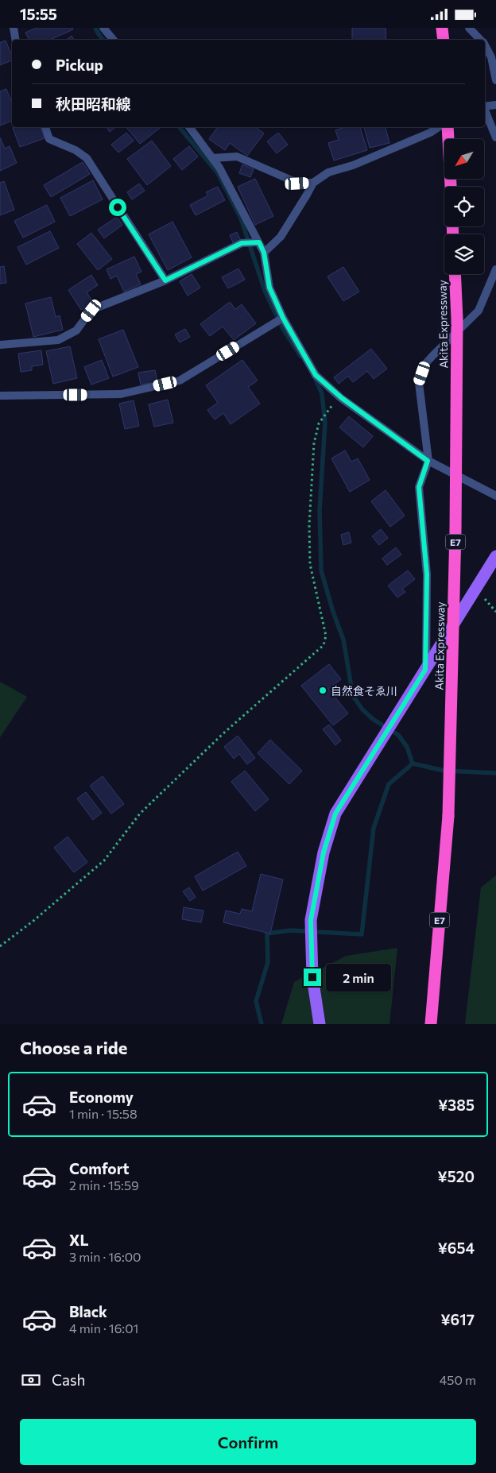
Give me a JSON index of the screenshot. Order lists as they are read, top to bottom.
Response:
{
  "streets": {
    "highway": ["Akita Expressway", "E7"]
  },
  "places": ["自然食そゑ川"],
  "north": "bottom left",
  "page": {
    "status": "15:55",
    "banner": ["Pickup", "秋田昭和線"],
    "bubble": "2 min",
    "heading": "Choose a ride",
    "list": [
      {
        "name": "Economy",
        "note": "1 min · 15:58",
        "value": "¥385"
      },
      {
        "name": "Comfort",
        "note": "2 min · 15:59",
        "value": "¥520"
      },
      {
        "name": "XL",
        "note": "3 min · 16:00",
        "value": "¥654"
      },
      {
        "name": "Black",
        "note": "4 min · 16:01",
        "value": "¥617"
      }
    ],
    "pay": ["Cash", "450 m"],
    "buttons": "Confirm"
  }
}
